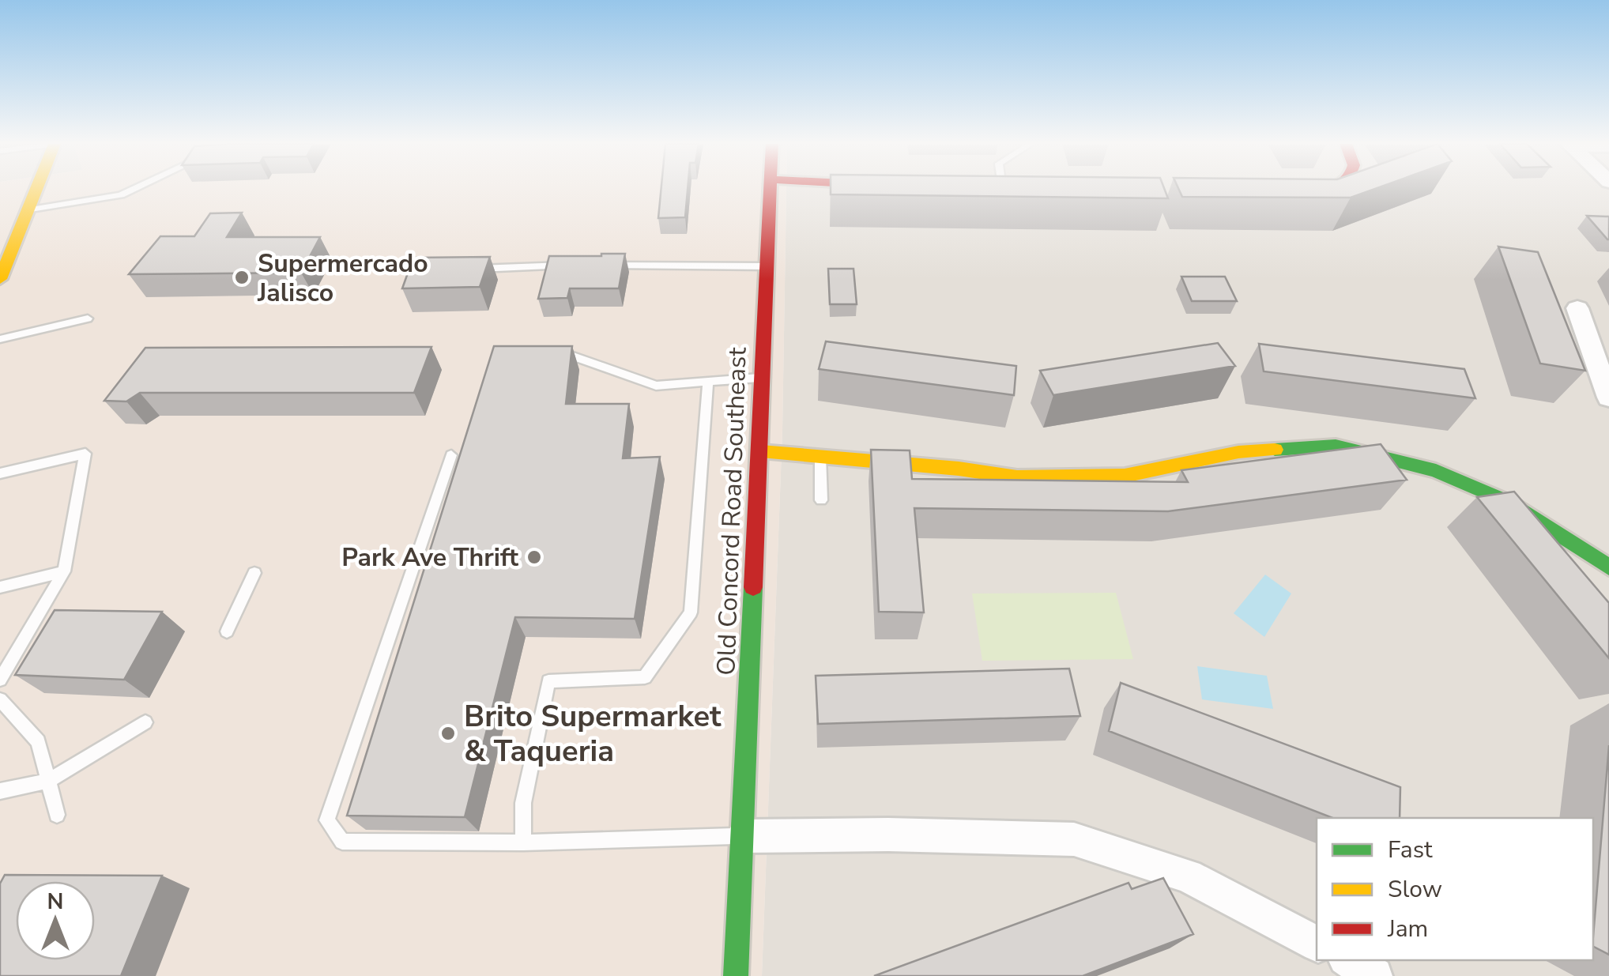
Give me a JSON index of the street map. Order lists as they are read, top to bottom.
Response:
{
  "streets": {
    "street": ["Old Concord Road Southeast"]
  },
  "places": ["Supermercado Jalisco", "Park Ave Thrift", "Brito Supermarket & Taqueria"],
  "legend": ["Fast", "Slow", "Jam"],
  "north": "top"
}
